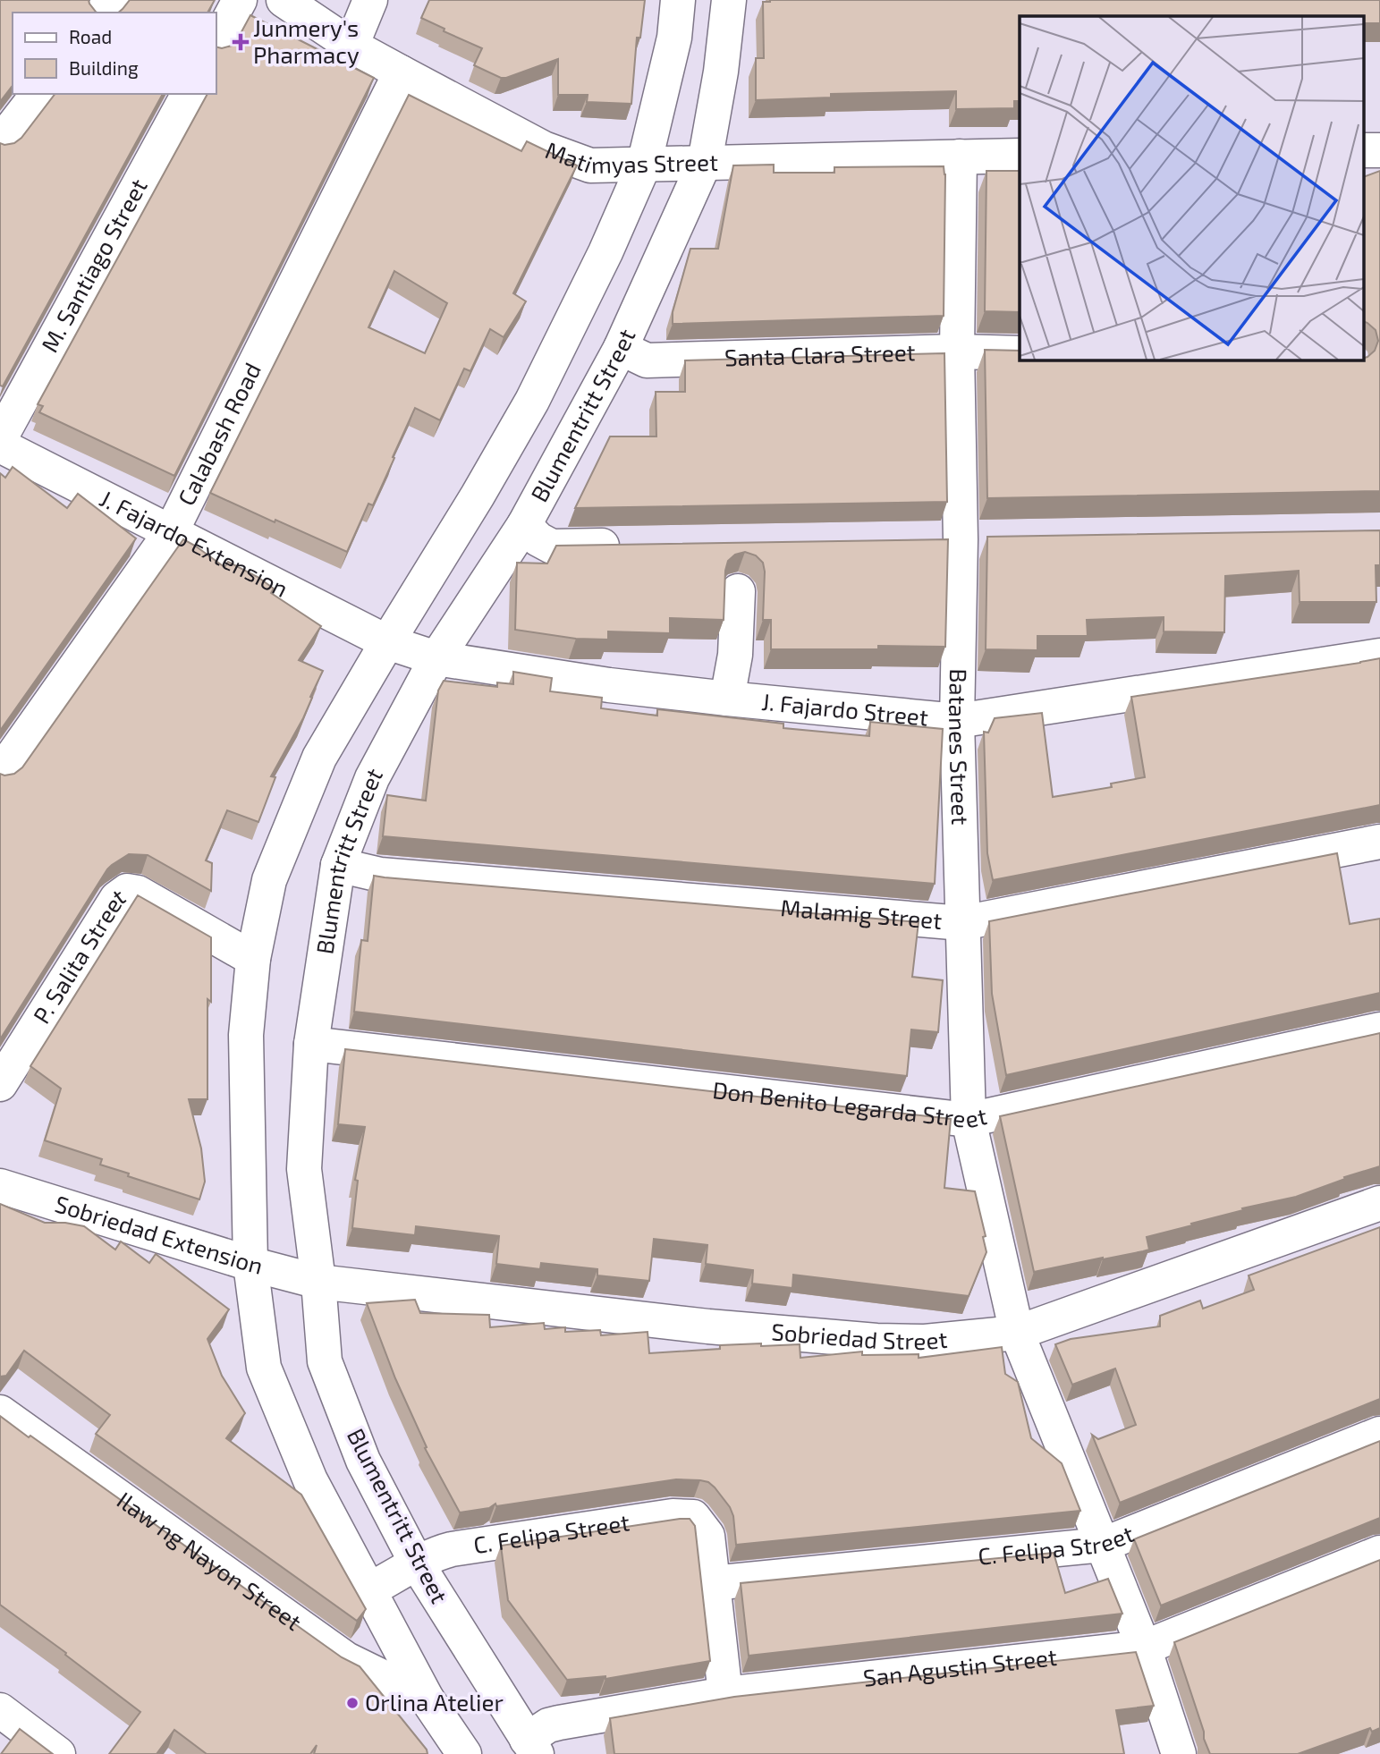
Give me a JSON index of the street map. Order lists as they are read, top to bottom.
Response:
{
  "streets": {
    "street": [
      "Matimyas Street",
      "M. Santiago Street",
      "Santa Clara Street",
      "Blumentritt Street",
      "Calabash Road",
      "J. Fajardo Extension",
      "J. Fajardo Street",
      "Batanes Street",
      "Malamig Street",
      "P. Salita Street",
      "Don Benito Legarda Street",
      "Sobriedad Extension",
      "Sobriedad Street",
      "C. Felipa Street",
      "Ilaw ng Nayon Street",
      "San Agustin Street"
    ]
  },
  "crossings": [
    ["Matimyas Street", "Blumentritt Street"],
    ["Matimyas Street", "Calabash Road"],
    ["Matimyas Street", "Batanes Street"],
    ["Santa Clara Street", "Blumentritt Street"],
    ["Santa Clara Street", "Batanes Street"],
    ["Blumentritt Street", "J. Fajardo Street"],
    ["Blumentritt Street", "Malamig Street"],
    ["Blumentritt Street", "Don Benito Legarda Street"],
    ["Blumentritt Street", "Sobriedad Extension"],
    ["Blumentritt Street", "Sobriedad Street"],
    ["Blumentritt Street", "C. Felipa Street"],
    ["Blumentritt Street", "San Agustin Street"],
    ["Calabash Road", "J. Fajardo Extension"],
    ["J. Fajardo Extension", "J. Fajardo Street"],
    ["J. Fajardo Street", "Batanes Street"],
    ["Batanes Street", "Malamig Street"],
    ["Batanes Street", "Don Benito Legarda Street"],
    ["Batanes Street", "Sobriedad Street"],
    ["Batanes Street", "C. Felipa Street"],
    ["Batanes Street", "San Agustin Street"],
    ["Sobriedad Extension", "Sobriedad Street"],
    ["C. Felipa Street", "San Agustin Street"]
  ],
  "places": {
    "health": ["Junmery's Pharmacy"],
    "other": ["Orlina Atelier"]
  },
  "legend": ["Road", "Building"]
}
